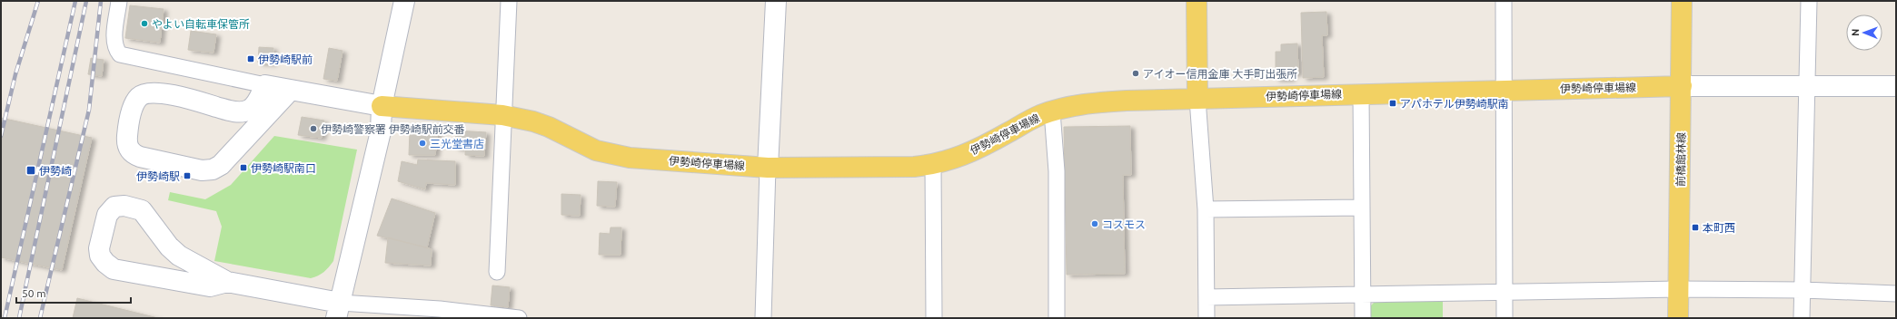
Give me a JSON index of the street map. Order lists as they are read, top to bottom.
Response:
{
  "streets": {
    "main road": ["伊勢崎停車場線", "前橋館林線"]
  },
  "crossings": [
    ["伊勢崎停車場線", "前橋館林線"]
  ],
  "places": {
    "other": [
      "やよい自転車保管所",
      "アイオー信用金庫 大手町出張所",
      "伊勢崎警察署 伊勢崎駅前交番",
      "三光堂書店",
      "コスモス"
    ],
    "transit": [
      "伊勢崎駅前",
      "アパホテル伊勢崎駅南",
      "伊勢崎駅南口",
      "伊勢崎",
      "伊勢崎駅",
      "本町西"
    ]
  },
  "scale_bar": "50 m",
  "north": "left"
}
